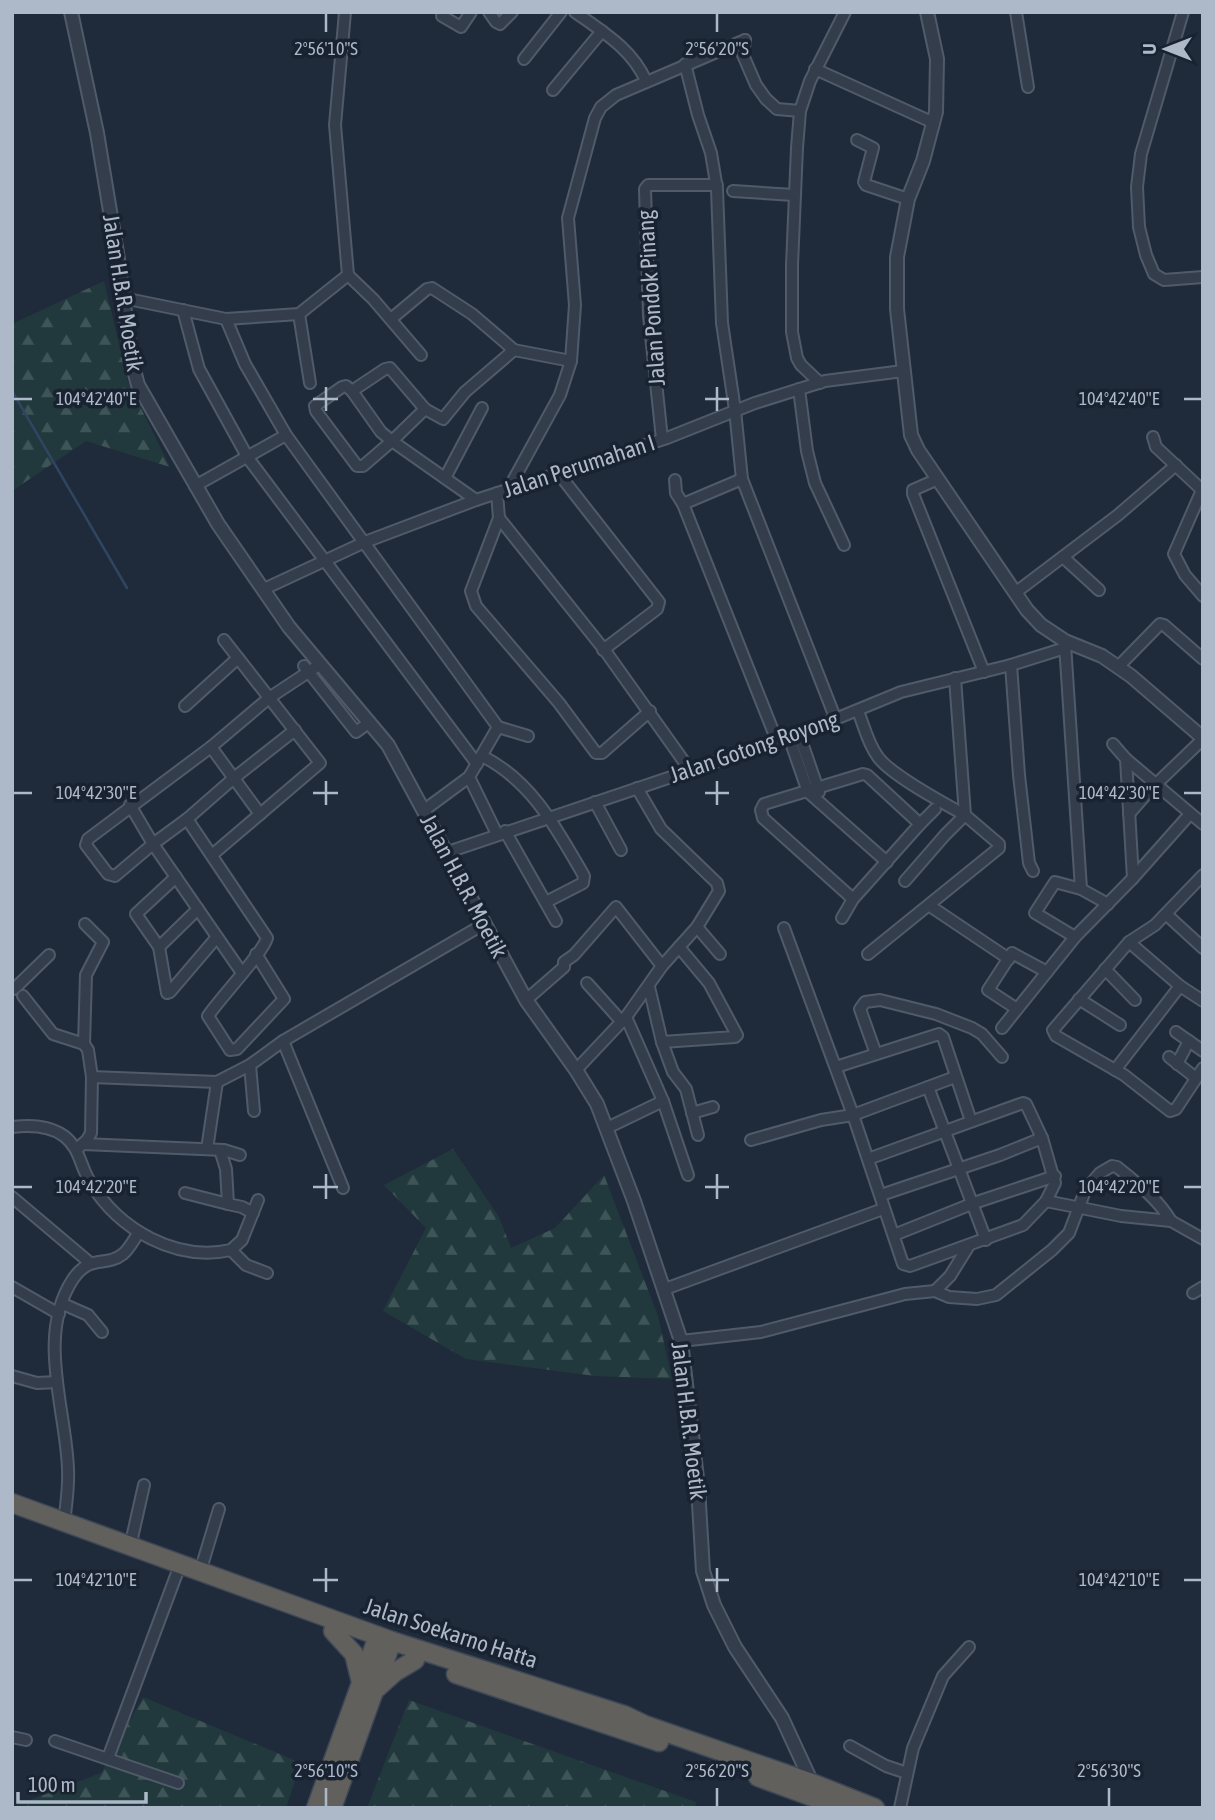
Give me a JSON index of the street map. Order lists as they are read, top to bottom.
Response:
{
  "streets": {
    "highway": ["Jalan Soekarno Hatta"],
    "street": [
      "Jalan H.B.R. Moetik",
      "Jalan Pondok Pinang",
      "Jalan Perumahan I",
      "Jalan Gotong Royong"
    ]
  },
  "crossings": [
    ["Jalan H.B.R. Moetik", "Jalan Perumahan I"],
    ["Jalan H.B.R. Moetik", "Jalan Gotong Royong"],
    ["Jalan H.B.R. Moetik", "Jalan Soekarno Hatta"],
    ["Jalan Pondok Pinang", "Jalan Perumahan I"]
  ],
  "scale_bar": "100 m",
  "north": "left",
  "coordinates": [
    "2°56'10\"S",
    "2°56'20\"S",
    "104°42'40\"E",
    "104°42'30\"E",
    "104°42'20\"E",
    "104°42'10\"E",
    "2°56'30\"S"
  ]
}
